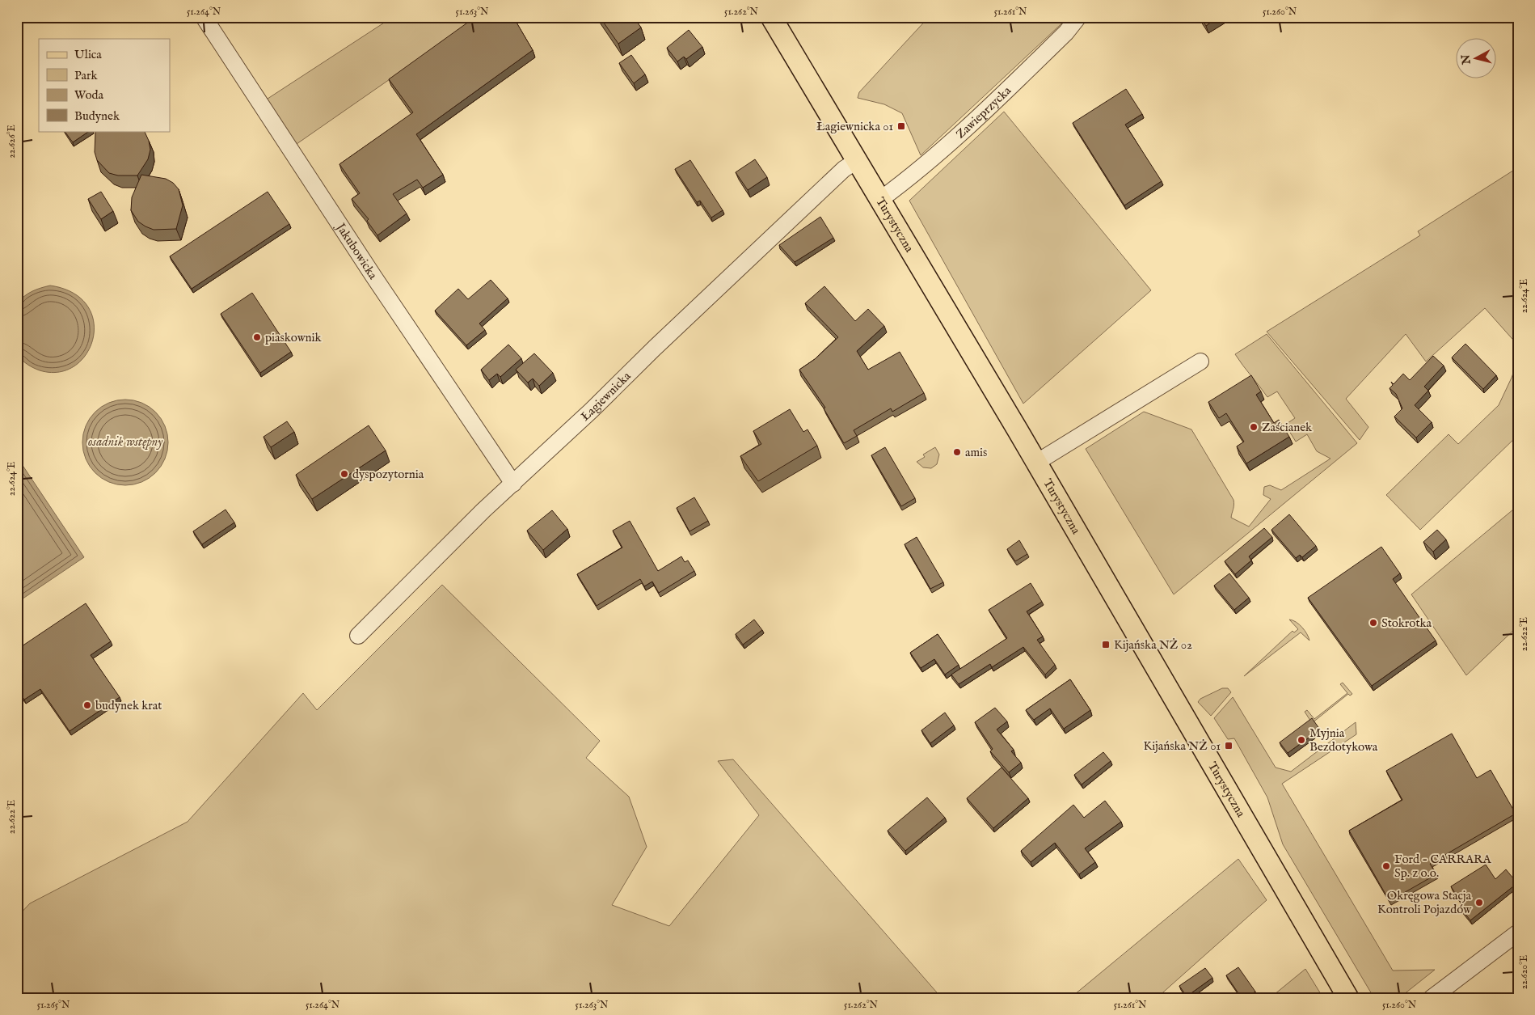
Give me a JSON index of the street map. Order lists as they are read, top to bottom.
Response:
{
  "streets": {
    "main road": ["Turystyczna"],
    "street": ["Zawieprzycka", "Jakubowicka", "Łagiewnicka"]
  },
  "crossings": [
    ["Zawieprzycka", "Turystyczna"],
    ["Turystyczna", "Łagiewnicka"],
    ["Jakubowicka", "Łagiewnicka"]
  ],
  "water": ["osadnik wstępny"],
  "places": {
    "transit": ["Łagiewnicka 01", "Kijańska NŻ 02", "Kijańska NŻ 01"],
    "other": [
      "piaskownik",
      "Zaścianek",
      "amis",
      "dyspozytornia",
      "Stokrotka",
      "budynek krat",
      "Myjnia Bezdotykowa",
      "Ford - CARRARA Sp. z o.o.",
      "Okręgowa Stacja Kontroli Pojazdów"
    ]
  },
  "legend": [
    "Ulica",
    "Park",
    "Woda",
    "Budynek"
  ],
  "north": "left",
  "coordinates": [
    "51.264°N",
    "51.263°N",
    "51.262°N",
    "51.261°N",
    "51.260°N",
    "22.626°E",
    "22.624°E",
    "22.622°E",
    "22.620°E",
    "51.265°N"
  ]
}
